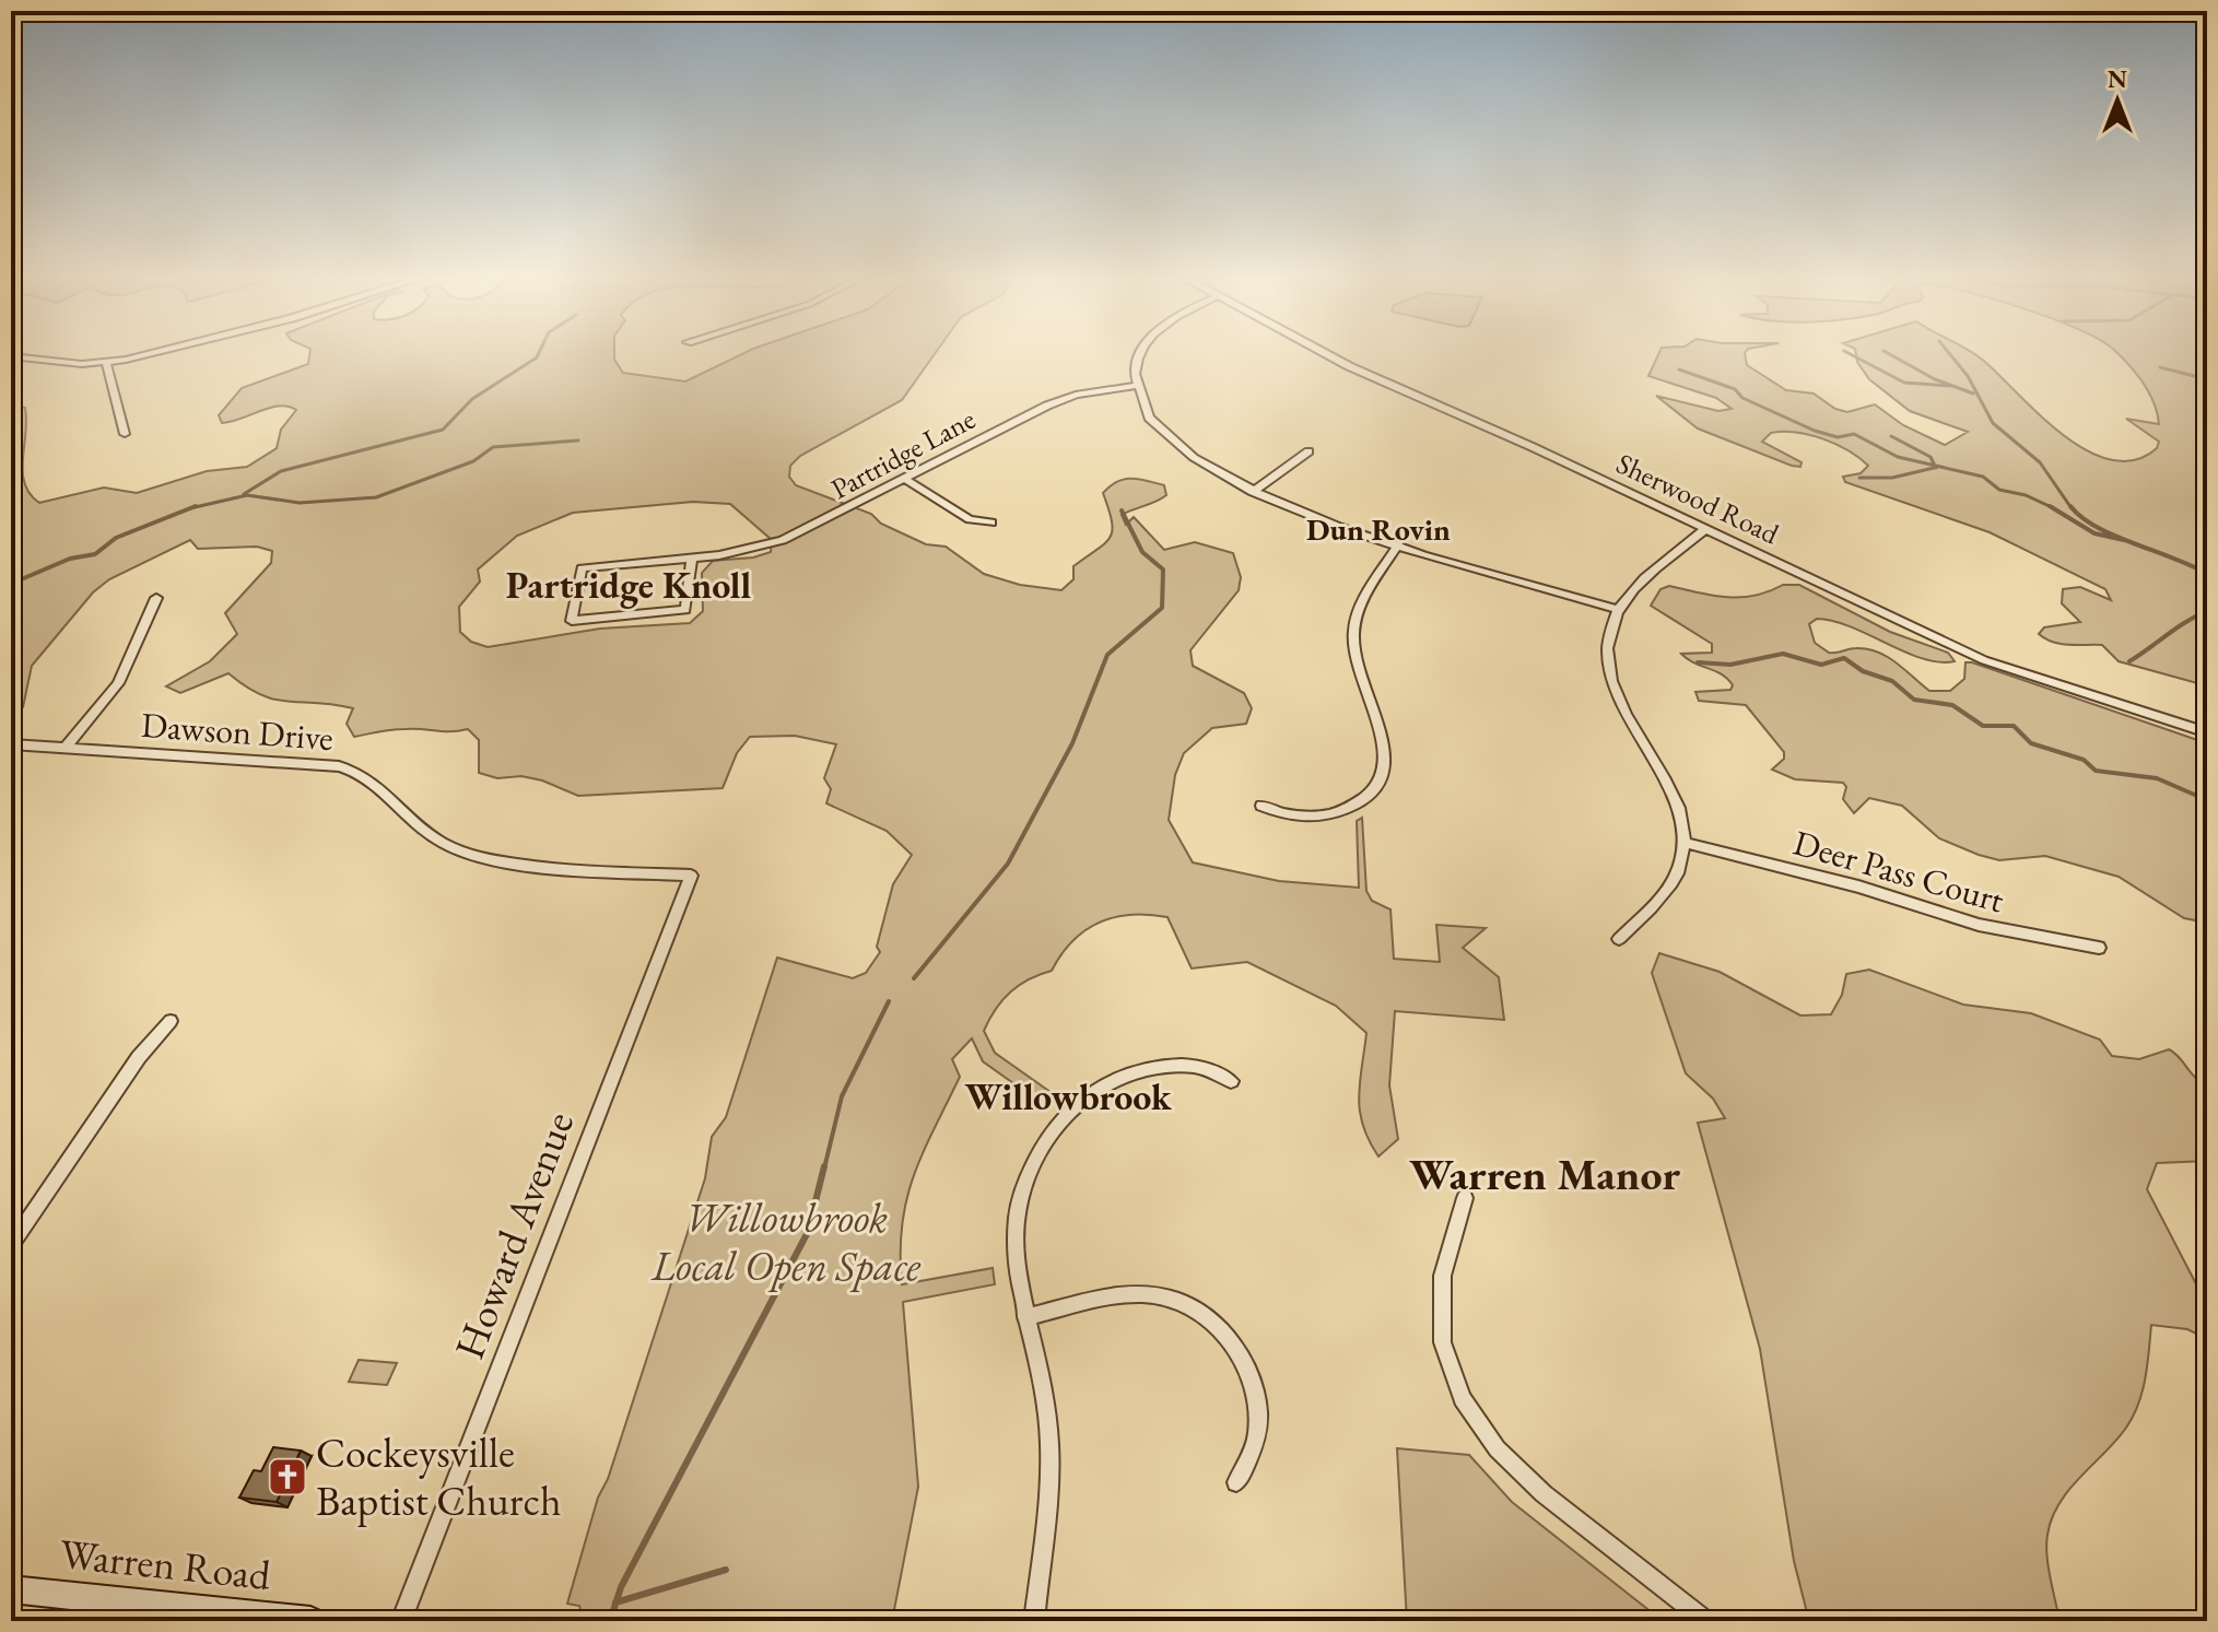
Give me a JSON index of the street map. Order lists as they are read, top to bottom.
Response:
{
  "streets": {
    "street": [
      "Partridge Lane",
      "Sherwood Road",
      "Dawson Drive",
      "Deer Pass Court",
      "Howard Avenue",
      "Warren Road"
    ]
  },
  "crossings": [
    ["Dawson Drive", "Howard Avenue"]
  ],
  "districts": [
    "Dun Rovin",
    "Partridge Knoll",
    "Willowbrook",
    "Warren Manor"
  ],
  "parks": ["Willowbrook Local Open Space"],
  "places": {
    "church": ["Cockeysville Baptist Church"]
  },
  "north": "top"
}
